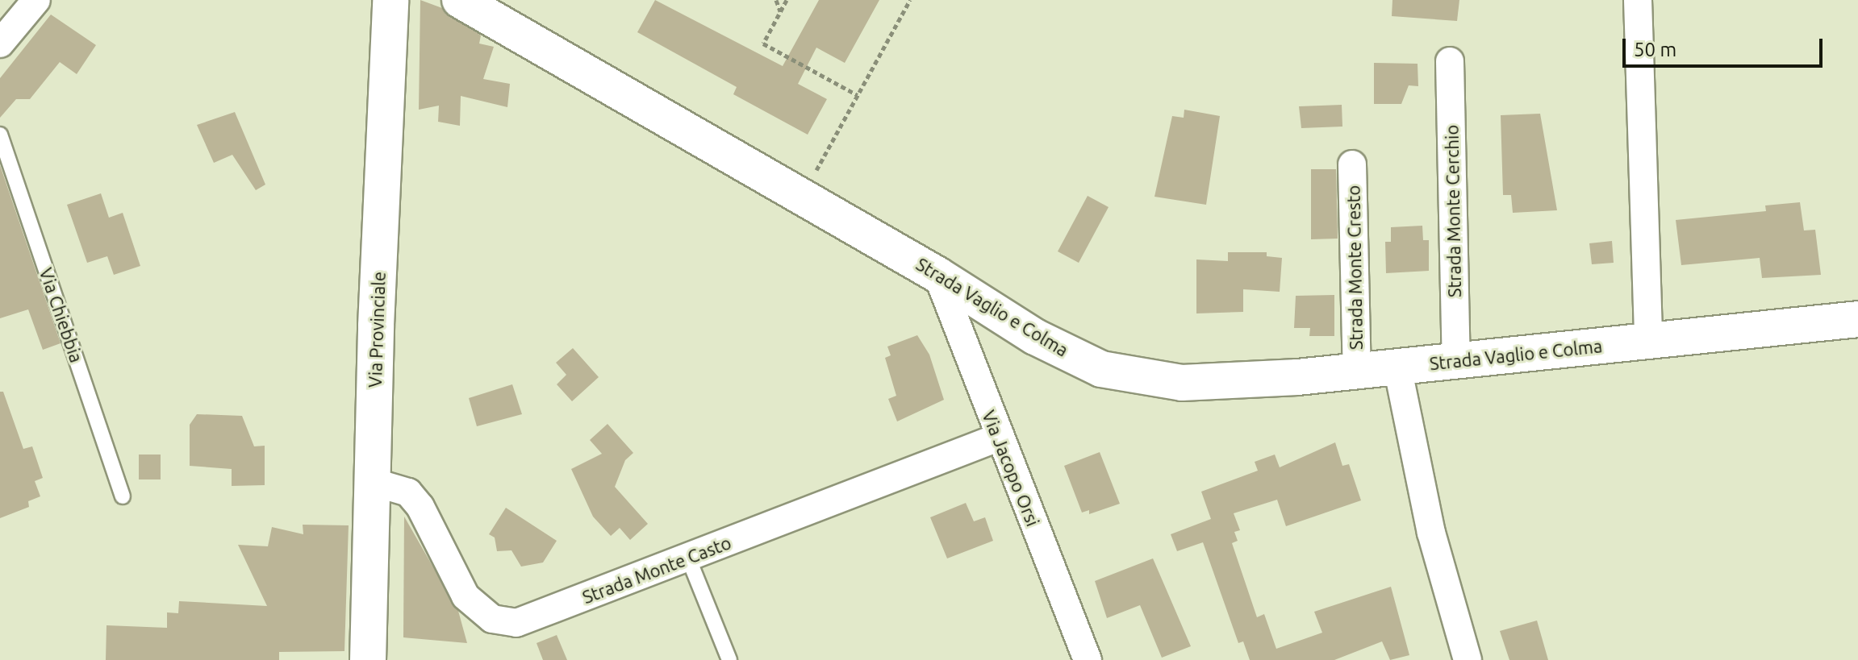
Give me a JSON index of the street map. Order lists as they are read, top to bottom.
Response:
{
  "streets": {
    "street": [
      "Strada Monte Cerchio",
      "Strada Monte Cresto",
      "Strada Vaglio e Colma",
      "Via Provinciale",
      "Via Jacopo Orsi",
      "Strada Monte Casto"
    ],
    "lane": ["Via Chiebbia"]
  },
  "crossings": [
    ["Strada Monte Cerchio", "Strada Vaglio e Colma"],
    ["Strada Monte Cresto", "Strada Vaglio e Colma"],
    ["Strada Vaglio e Colma", "Via Jacopo Orsi"],
    ["Via Provinciale", "Strada Monte Casto"],
    ["Via Jacopo Orsi", "Strada Monte Casto"]
  ],
  "scale_bar": "50 m"
}
